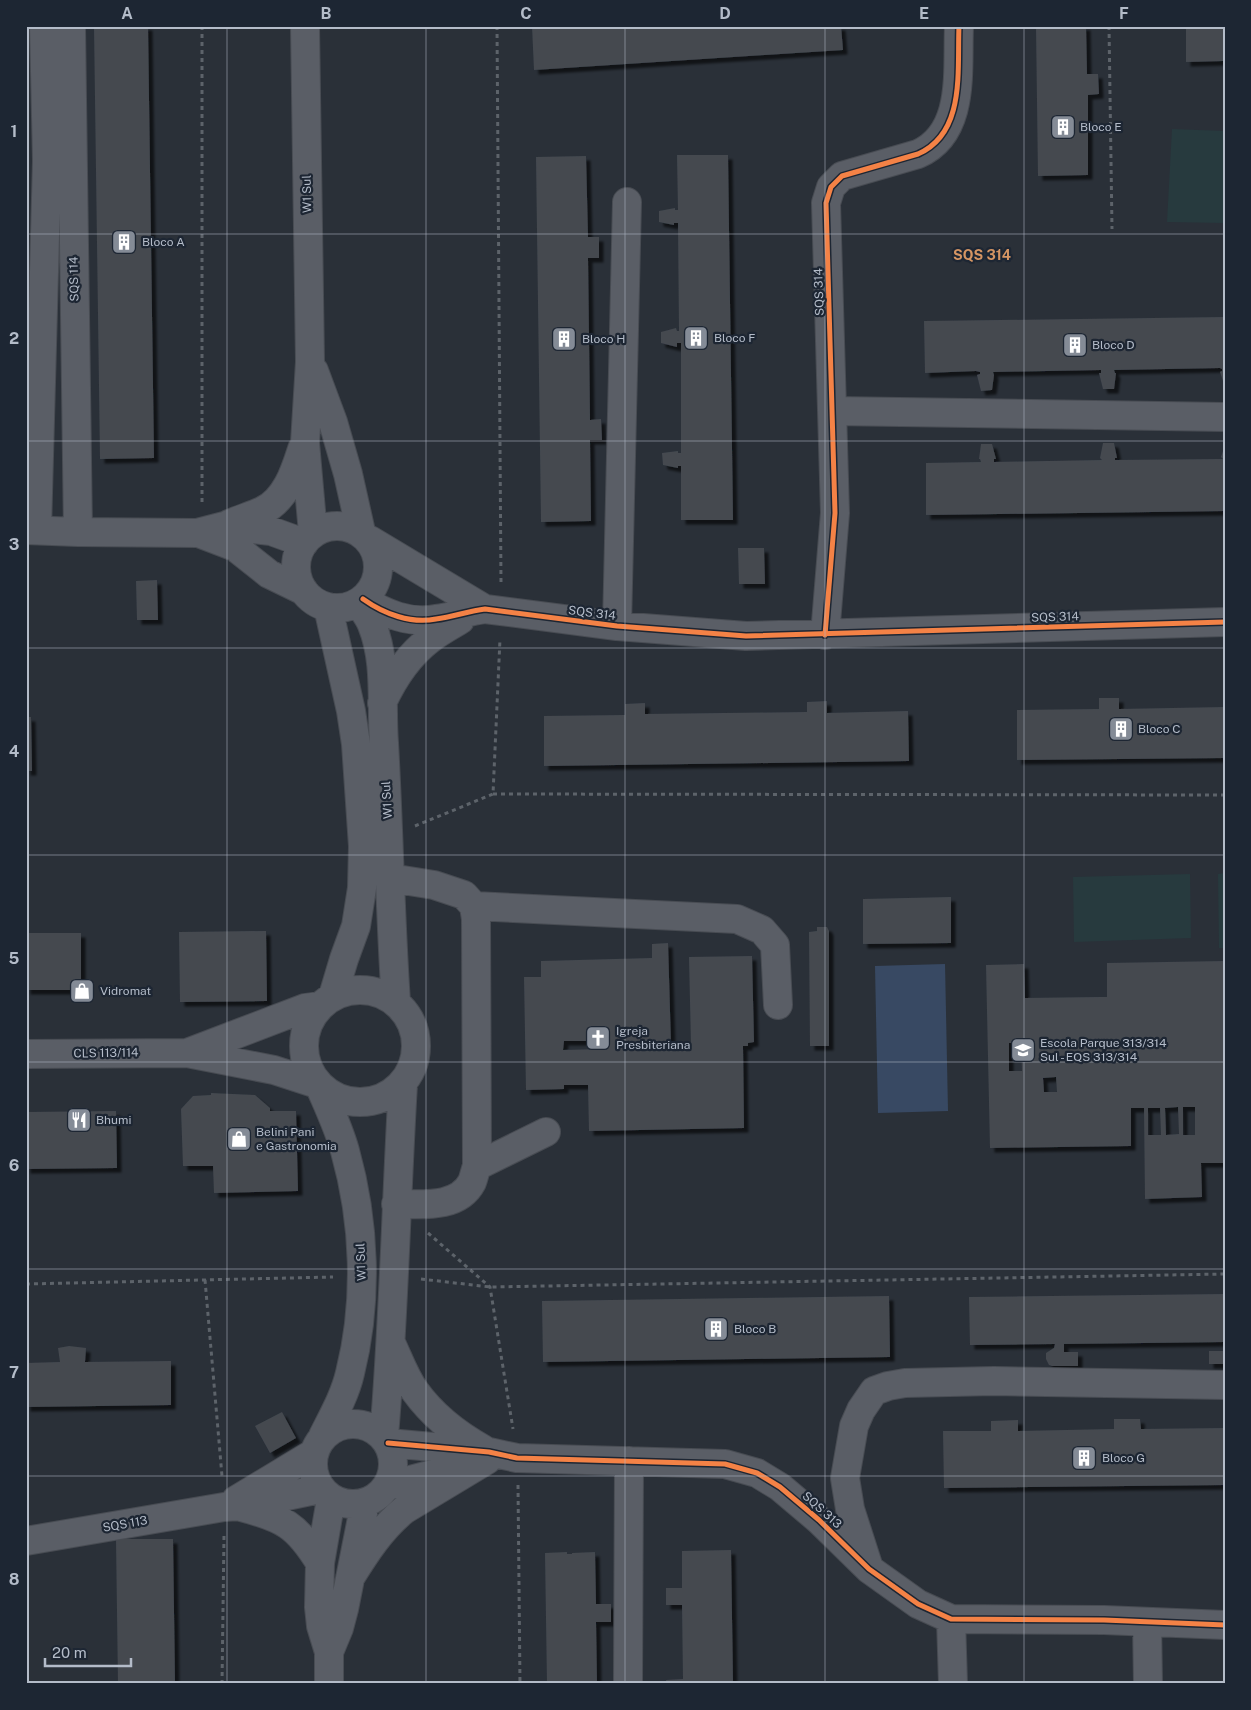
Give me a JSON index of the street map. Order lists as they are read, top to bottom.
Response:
{
  "streets": {
    "street": [
      "W1 Sul",
      "SQS 114",
      "SQS 314",
      "CLS 113/114",
      "SQS 313",
      "SQS 113"
    ]
  },
  "crossings": [
    ["W1 Sul", "SQS 314"],
    ["W1 Sul", "CLS 113/114"],
    ["W1 Sul", "SQS 313"],
    ["W1 Sul", "SQS 113"],
    ["SQS 313", "SQS 113"]
  ],
  "districts": ["SQS 314"],
  "places": {
    "building": [
      "Bloco E",
      "Bloco A",
      "Bloco F",
      "Bloco H",
      "Bloco D",
      "Bloco C",
      "Bloco B",
      "Bloco G"
    ],
    "shop": ["Vidromat", "Belini Pani e Gastronomia"],
    "church": ["Igreja Presbiteriana"],
    "school or university": ["Escola Parque 313/314 Sul - EQS 313/314"],
    "restaurant": ["Bhumi"]
  },
  "scale_bar": "20 m",
  "grid": {
    "columns": [
      "A",
      "B",
      "C",
      "D",
      "E",
      "F"
    ],
    "rows": [
      "1",
      "2",
      "3",
      "4",
      "5",
      "6",
      "7",
      "8"
    ]
  }
}
